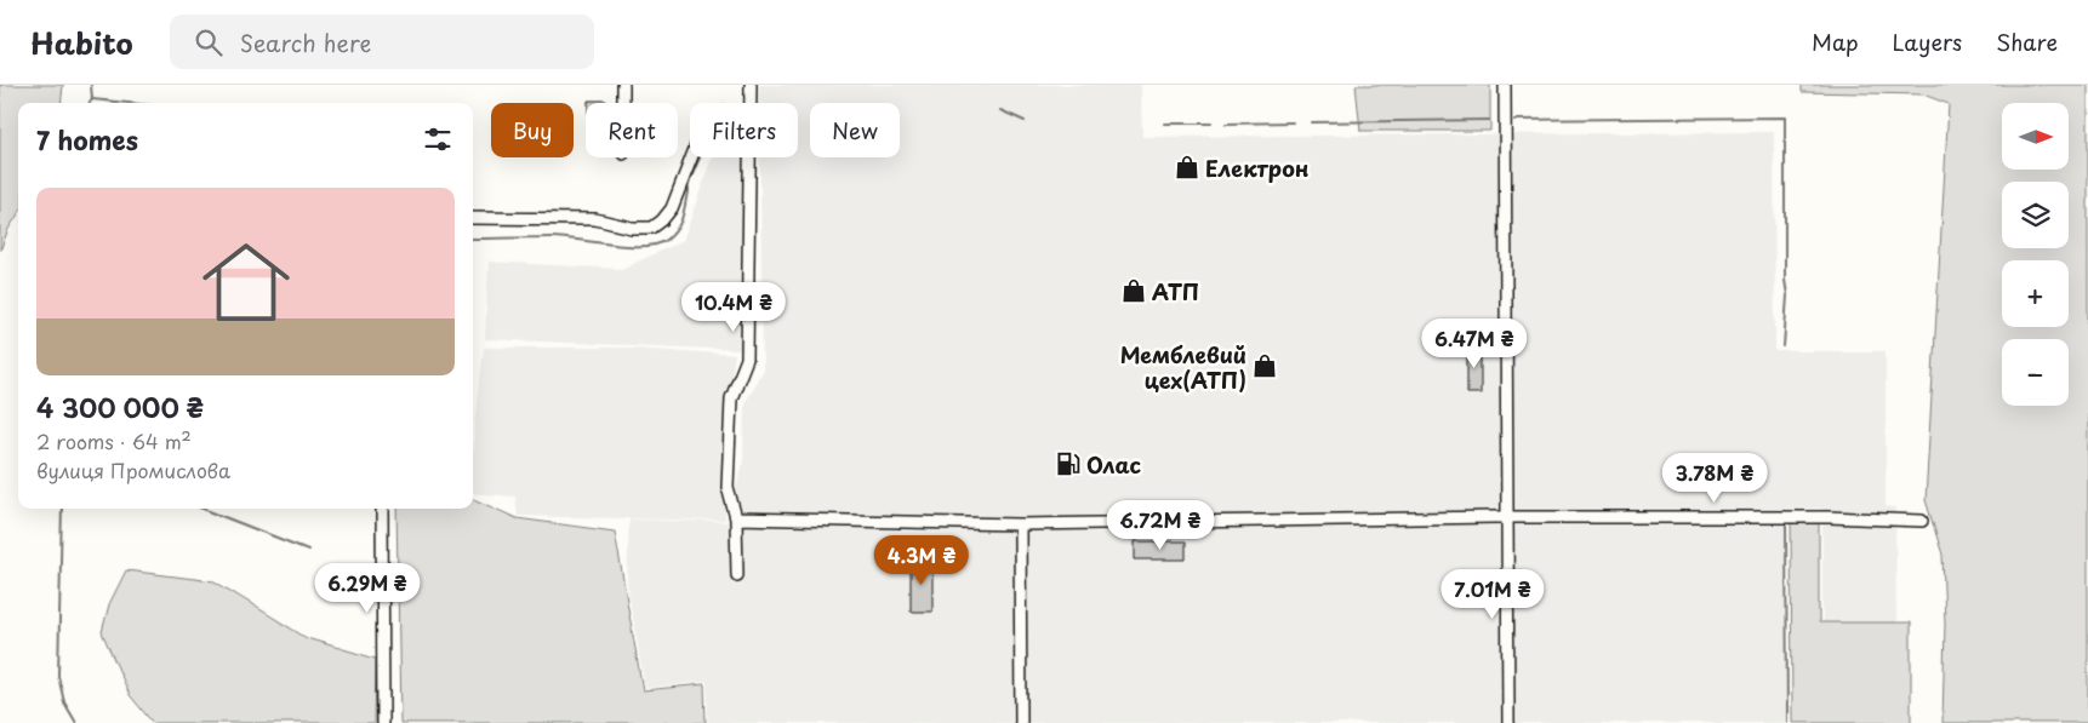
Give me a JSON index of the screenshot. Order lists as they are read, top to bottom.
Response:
{
  "places": {
    "shop": ["Електрон", "АТП", "Мемблевий цех(АТП)"],
    "fuel station": ["Олас"]
  },
  "north": "right",
  "page": {
    "header": "Habito",
    "search": "Search here",
    "nav": ["Map", "Layers", "Share"],
    "map_buttons": ["+", "−"],
    "chip": [
      "Buy",
      "Rent",
      "Filters",
      "New"
    ],
    "heading": "7 homes",
    "list": [
      {
        "name": "4 300 000 ₴",
        "note": "2 rooms · 64 m² · вулиця Промислова"
      }
    ],
    "price": [
      "10.4M ₴",
      "6.47M ₴",
      "3.78M ₴",
      "6.72M ₴",
      "4.3M ₴",
      "6.29M ₴",
      "7.01M ₴"
    ]
  }
}
